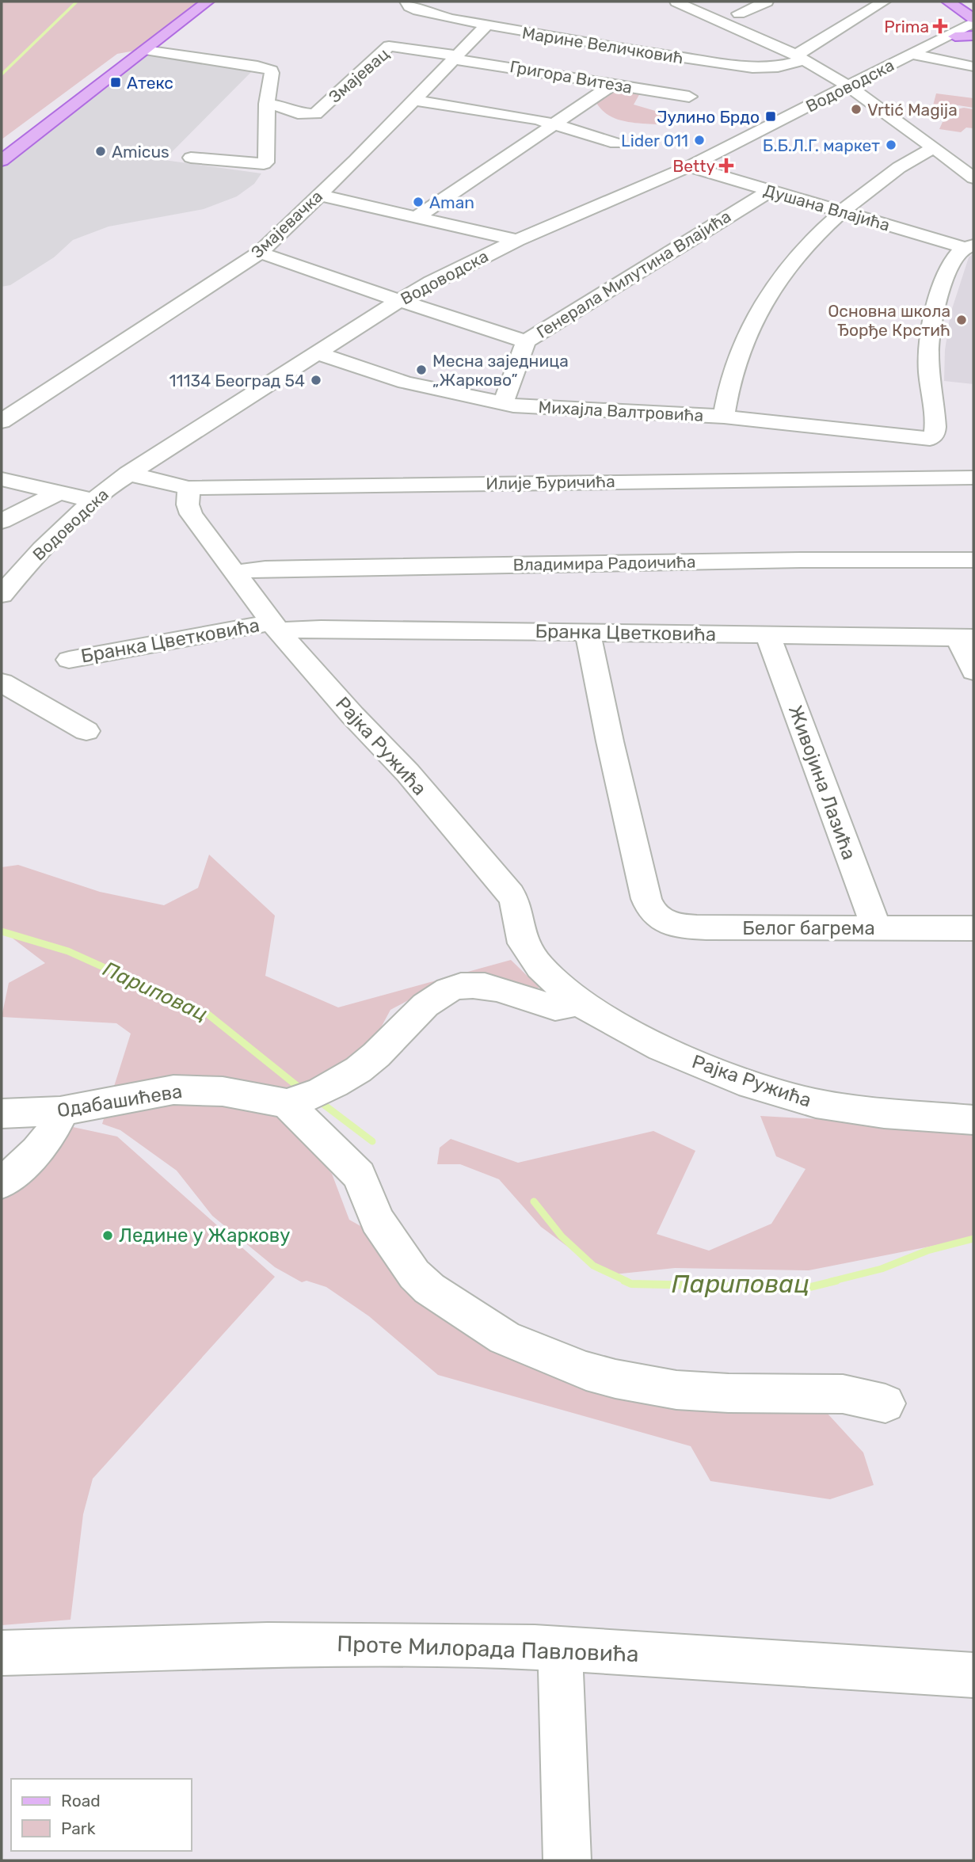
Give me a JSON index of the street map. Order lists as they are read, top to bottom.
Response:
{
  "streets": {
    "street": [
      "Марине Величковић",
      "Змајевац",
      "Григора Витеза",
      "Водоводска",
      "Душана Влајића",
      "Змајевачка",
      "Генерала Милутина Влајића",
      "Михајла Валтровића",
      "Илије Ђуричића",
      "Владимира Радоичића",
      "Бранка Цветковића",
      "Рајка Ружића",
      "Живојина Лазића",
      "Белог багрема",
      "Одабашићева",
      "Проте Милорада Павловића"
    ]
  },
  "crossings": [
    ["Марине Величковић", "Змајевачка"],
    ["Змајевац", "Григора Витеза"],
    ["Змајевац", "Змајевачка"],
    ["Григора Витеза", "Змајевачка"],
    ["Водоводска", "Душана Влајића"],
    ["Водоводска", "Михајла Валтровића"],
    ["Водоводска", "Илије Ђуричића"],
    ["Душана Влајића", "Генерала Милутина Влајића"],
    ["Душана Влајића", "Михајла Валтровића"],
    ["Генерала Милутина Влајића", "Михајла Валтровића"],
    ["Илије Ђуричића", "Рајка Ружића"],
    ["Владимира Радоичића", "Рајка Ружића"],
    ["Бранка Цветковића", "Рајка Ружића"],
    ["Бранка Цветковића", "Живојина Лазића"],
    ["Бранка Цветковића", "Белог багрема"],
    ["Живојина Лазића", "Белог багрема"]
  ],
  "water": ["Париповац"],
  "places": {
    "health": ["Prima", "Betty"],
    "transit": ["Атекс", "Јулино Брдо"],
    "other": [
      "Vrtić Magija",
      "Lider 011",
      "Б.Б.Л.Г. маркет",
      "Amicus",
      "Aman",
      "Основна школа Ђорђе Крстић",
      "Месна заједница „Жарково”",
      "11134 Београд 54",
      "Ледине у Жаркову"
    ]
  },
  "legend": ["Road", "Park"]
}
